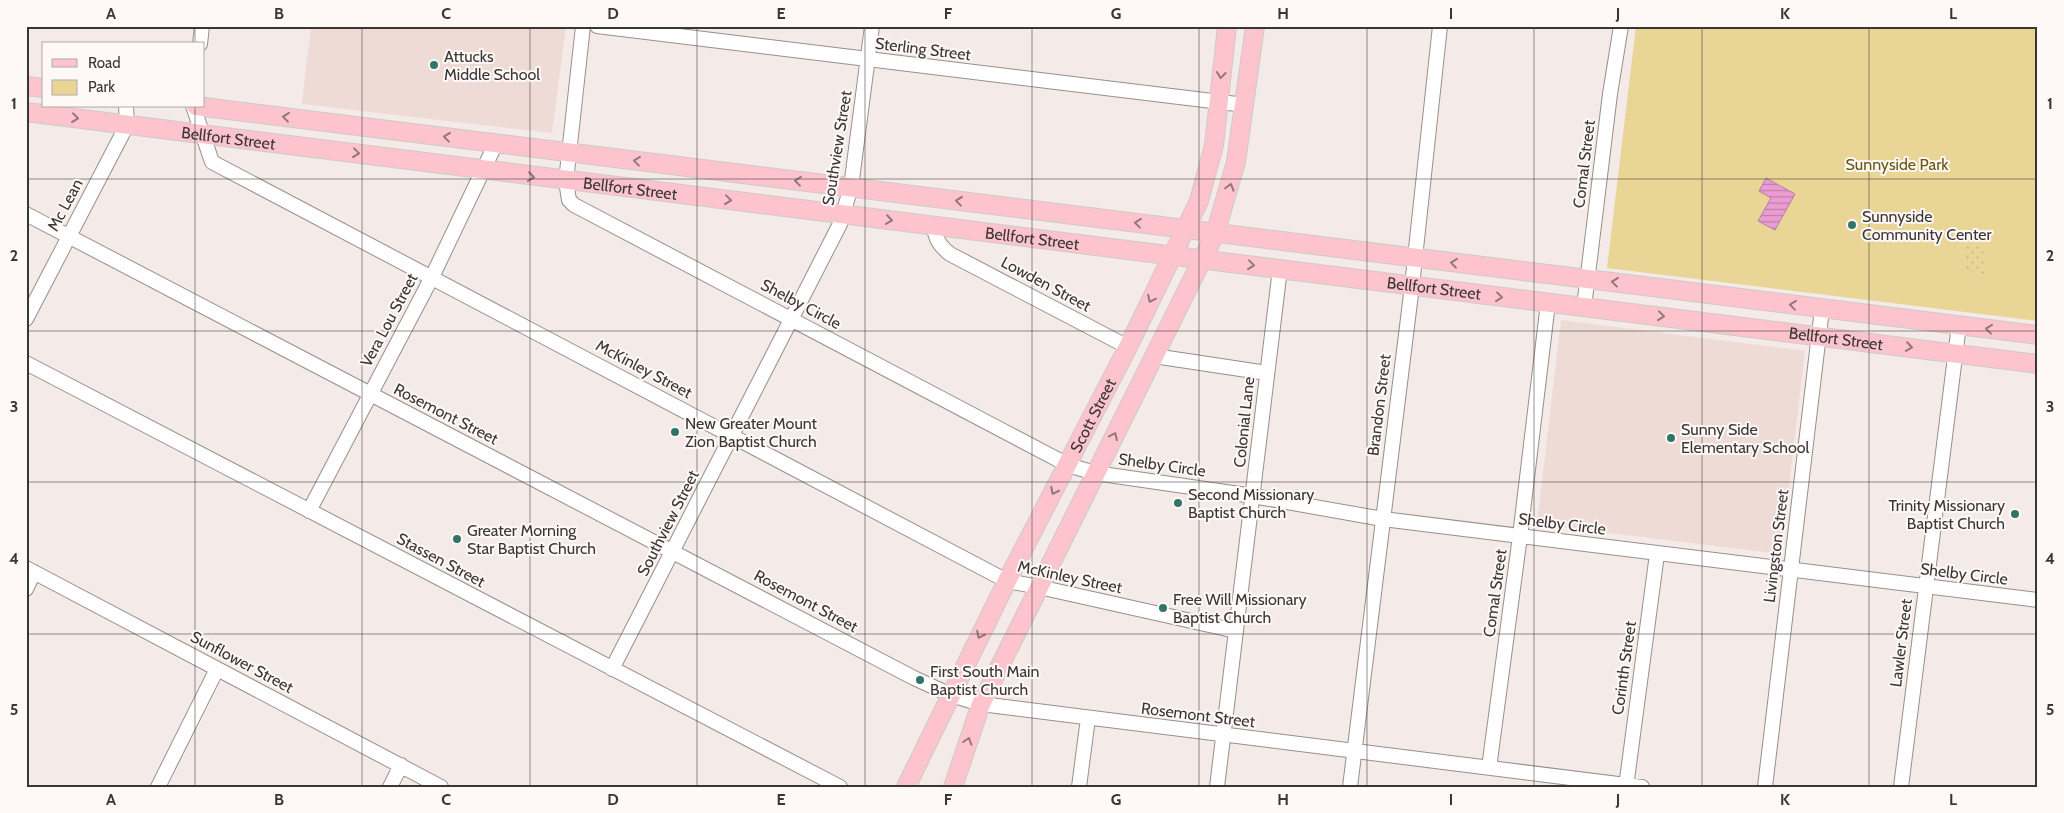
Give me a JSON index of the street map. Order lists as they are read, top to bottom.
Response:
{
  "streets": {
    "main road": ["Bellfort Street", "Scott Street"],
    "street": [
      "Sterling Street",
      "Southview Street",
      "Comal Street",
      "Mc Lean",
      "Lowden Street",
      "Shelby Circle",
      "Vera Lou Street",
      "McKinley Street",
      "Brandon Street",
      "Rosemont Street",
      "Colonial Lane",
      "Livingston Street",
      "Stassen Street",
      "Lawler Street",
      "Sunflower Street",
      "Corinth Street"
    ]
  },
  "crossings": [
    ["Sterling Street", "Southview Street"],
    ["Sterling Street", "Scott Street"],
    ["Bellfort Street", "Southview Street"],
    ["Bellfort Street", "Comal Street"],
    ["Bellfort Street", "Mc Lean"],
    ["Bellfort Street", "Lowden Street"],
    ["Bellfort Street", "Shelby Circle"],
    ["Bellfort Street", "Vera Lou Street"],
    ["Bellfort Street", "McKinley Street"],
    ["Bellfort Street", "Brandon Street"],
    ["Bellfort Street", "Scott Street"],
    ["Bellfort Street", "Colonial Lane"],
    ["Bellfort Street", "Livingston Street"],
    ["Bellfort Street", "Lawler Street"],
    ["Southview Street", "Shelby Circle"],
    ["Southview Street", "McKinley Street"],
    ["Southview Street", "Rosemont Street"],
    ["Southview Street", "Stassen Street"],
    ["Comal Street", "Shelby Circle"],
    ["Comal Street", "Rosemont Street"],
    ["Mc Lean", "Rosemont Street"],
    ["Lowden Street", "Scott Street"],
    ["Shelby Circle", "Brandon Street"],
    ["Shelby Circle", "Scott Street"],
    ["Shelby Circle", "Colonial Lane"],
    ["Shelby Circle", "Livingston Street"],
    ["Shelby Circle", "Lawler Street"],
    ["Shelby Circle", "Corinth Street"],
    ["Vera Lou Street", "McKinley Street"],
    ["Vera Lou Street", "Rosemont Street"],
    ["Vera Lou Street", "Stassen Street"],
    ["McKinley Street", "Scott Street"],
    ["McKinley Street", "Colonial Lane"],
    ["Brandon Street", "Rosemont Street"],
    ["Rosemont Street", "Scott Street"],
    ["Rosemont Street", "Colonial Lane"],
    ["Rosemont Street", "Corinth Street"]
  ],
  "parks": ["Sunnyside Park"],
  "places": [
    "Attucks Middle School",
    "Sunnyside Community Center",
    "New Greater Mount Zion Baptist Church",
    "Sunny Side Elementary School",
    "Second Missionary Baptist Church",
    "Trinity Missionary Baptist Church",
    "Greater Morning Star Baptist Church",
    "Free Will Missionary Baptist Church",
    "First South Main Baptist Church"
  ],
  "legend": ["Road", "Park"],
  "grid": {
    "columns": [
      "A",
      "B",
      "C",
      "D",
      "E",
      "F",
      "G",
      "H",
      "I",
      "J",
      "K",
      "L"
    ],
    "rows": [
      "1",
      "2",
      "3",
      "4",
      "5"
    ]
  }
}
